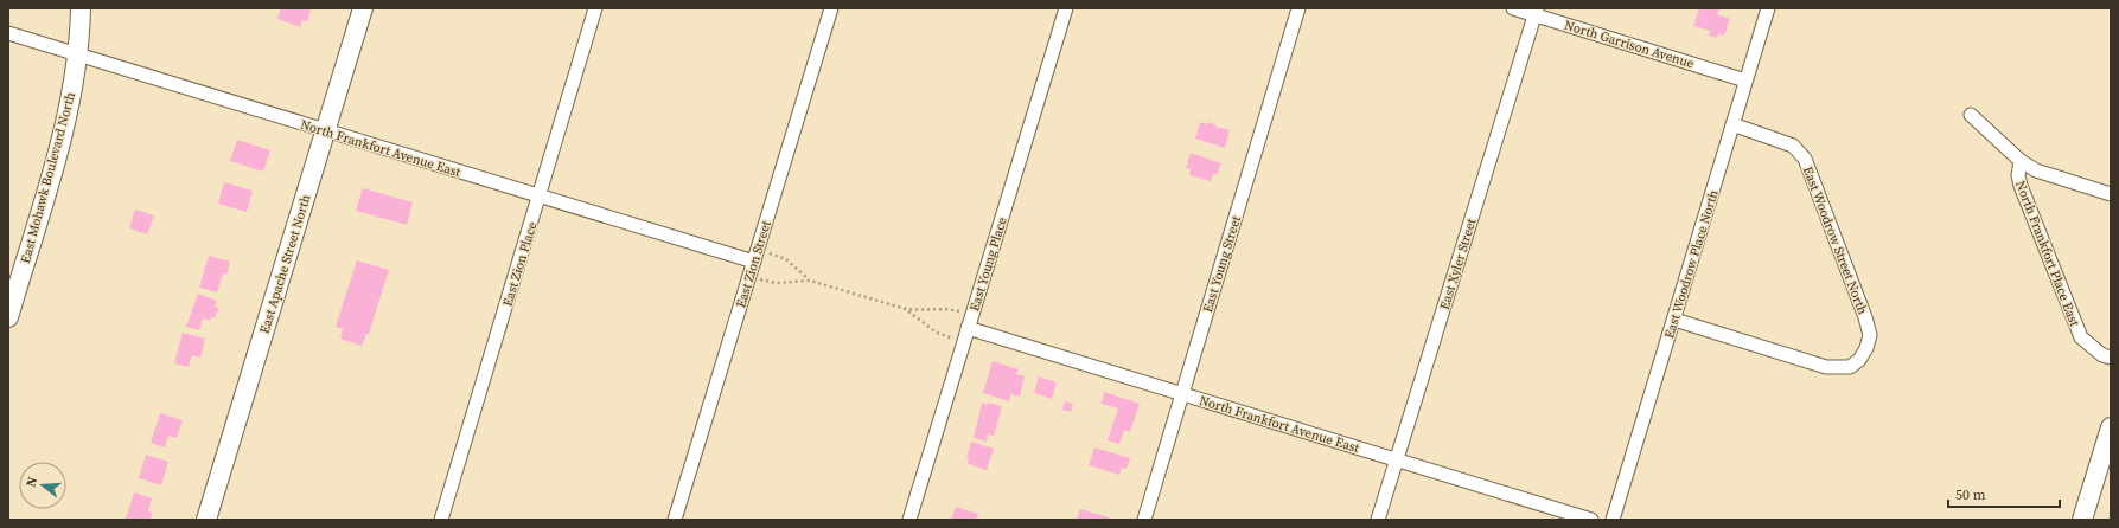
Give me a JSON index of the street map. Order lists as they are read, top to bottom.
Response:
{
  "streets": {
    "main road": ["East Mohawk Boulevard North", "East Apache Street North"],
    "street": [
      "North Garrison Avenue",
      "North Frankfort Avenue East",
      "East Woodrow Street North",
      "North Frankfort Place East",
      "East Zion Place",
      "East Zion Street",
      "East Young Place",
      "East Young Street",
      "East Xyler Street",
      "East Woodrow Place North"
    ]
  },
  "crossings": [
    ["North Garrison Avenue", "East Xyler Street"],
    ["North Garrison Avenue", "East Woodrow Place North"],
    ["North Frankfort Avenue East", "East Mohawk Boulevard North"],
    ["North Frankfort Avenue East", "East Apache Street North"],
    ["North Frankfort Avenue East", "East Zion Place"],
    ["North Frankfort Avenue East", "East Zion Street"],
    ["North Frankfort Avenue East", "East Young Place"],
    ["North Frankfort Avenue East", "East Young Street"],
    ["North Frankfort Avenue East", "East Xyler Street"],
    ["East Woodrow Street North", "East Woodrow Place North"]
  ],
  "scale_bar": "50 m",
  "north": "left"
}
